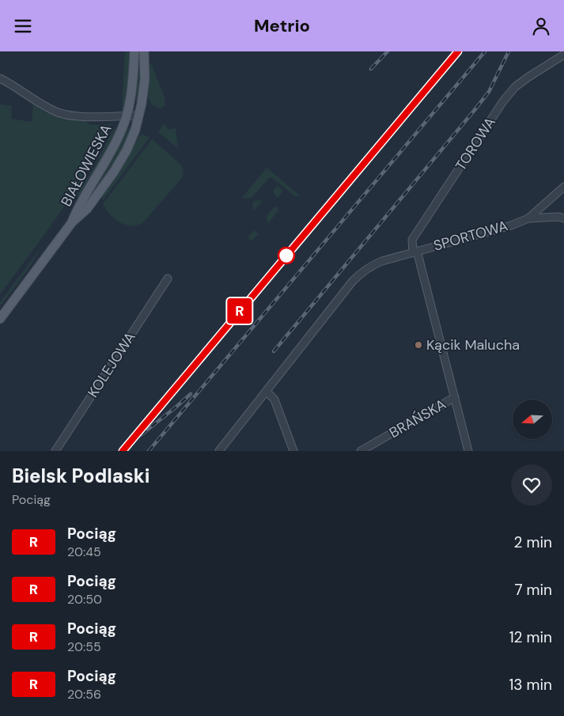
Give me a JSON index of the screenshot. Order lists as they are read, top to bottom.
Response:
{
  "streets": {
    "main road": ["BIAŁOWIESKA"],
    "street": [
      "TOROWA",
      "SPORTOWA",
      "KOLEJOWA",
      "BRAŃSKA"
    ]
  },
  "crossings": [
    ["TOROWA", "SPORTOWA"]
  ],
  "places": ["Kącik Malucha"],
  "north": "left",
  "page": {
    "header": "Metrio",
    "on_map": "R",
    "heading": ["Bielsk Podlaski", "Pociąg"],
    "list": [
      {
        "mark": "R",
        "name": "Pociąg",
        "note": "20:45",
        "value": "2 min"
      },
      {
        "mark": "R",
        "name": "Pociąg",
        "note": "20:50",
        "value": "7 min"
      },
      {
        "mark": "R",
        "name": "Pociąg",
        "note": "20:55",
        "value": "12 min"
      },
      {
        "mark": "R",
        "name": "Pociąg",
        "note": "20:56",
        "value": "13 min"
      }
    ]
  }
}
